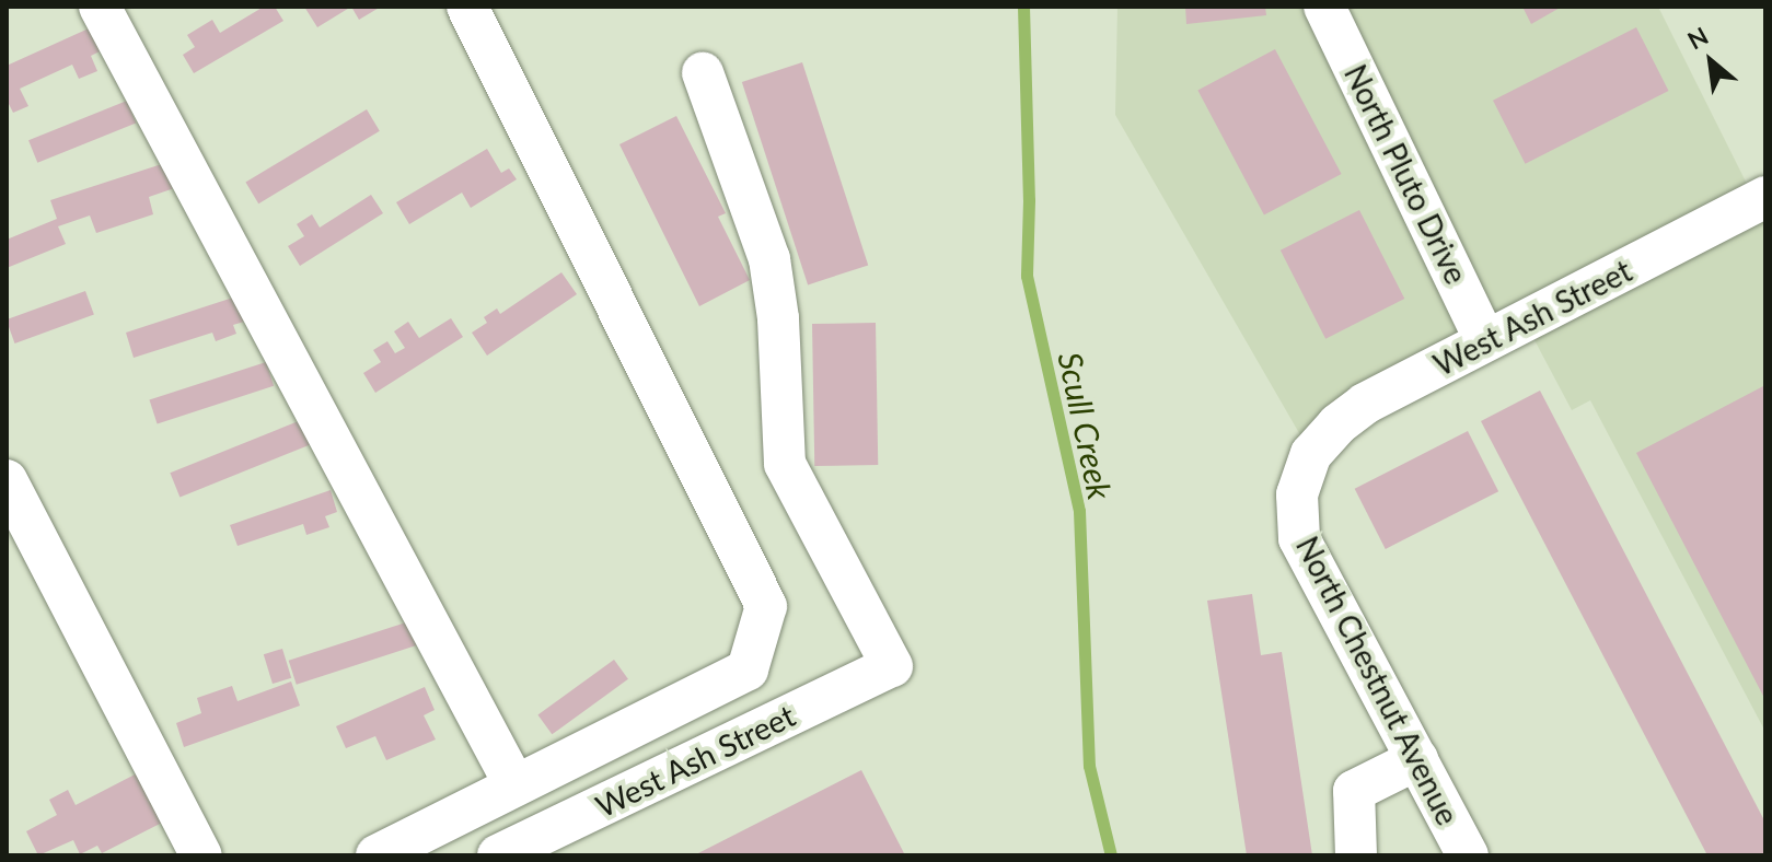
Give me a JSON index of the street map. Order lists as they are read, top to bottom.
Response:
{
  "streets": {
    "street": ["North Pluto Drive", "West Ash Street", "North Chestnut Avenue"]
  },
  "crossings": [
    ["North Pluto Drive", "West Ash Street"],
    ["West Ash Street", "North Chestnut Avenue"]
  ],
  "water": ["Scull Creek"],
  "north": "top left"
}
